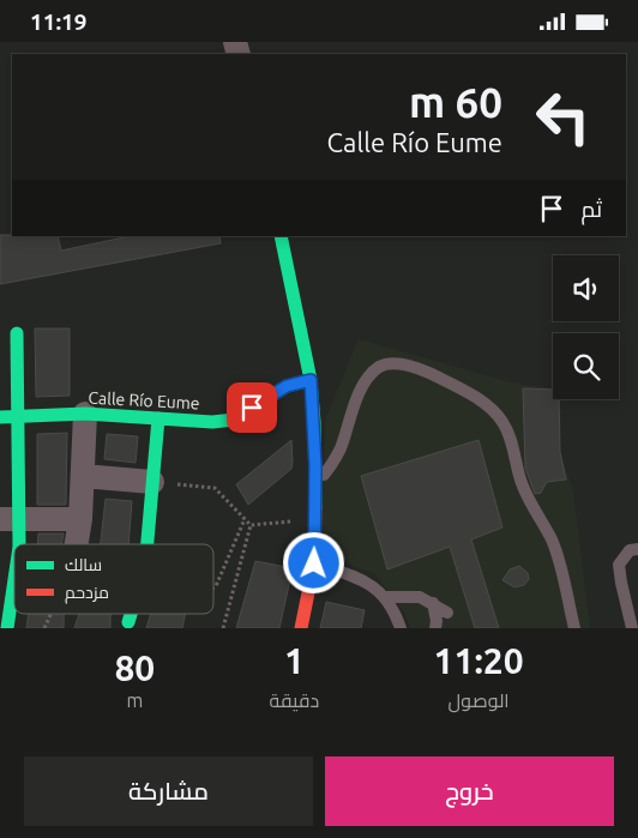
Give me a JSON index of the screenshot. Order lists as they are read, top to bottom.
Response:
{
  "streets": {
    "street": ["Calle Río Eume"]
  },
  "legend": ["سالك", "مزدحم"],
  "page": {
    "status": "11:19",
    "turn": ["60 m", "Calle Río Eume"],
    "then": "ثم",
    "eta": [
      "11:20",
      "الوصول",
      "1",
      "دقيقة",
      "80",
      "m"
    ],
    "buttons": ["خروج", "مشاركة"]
  }
}
